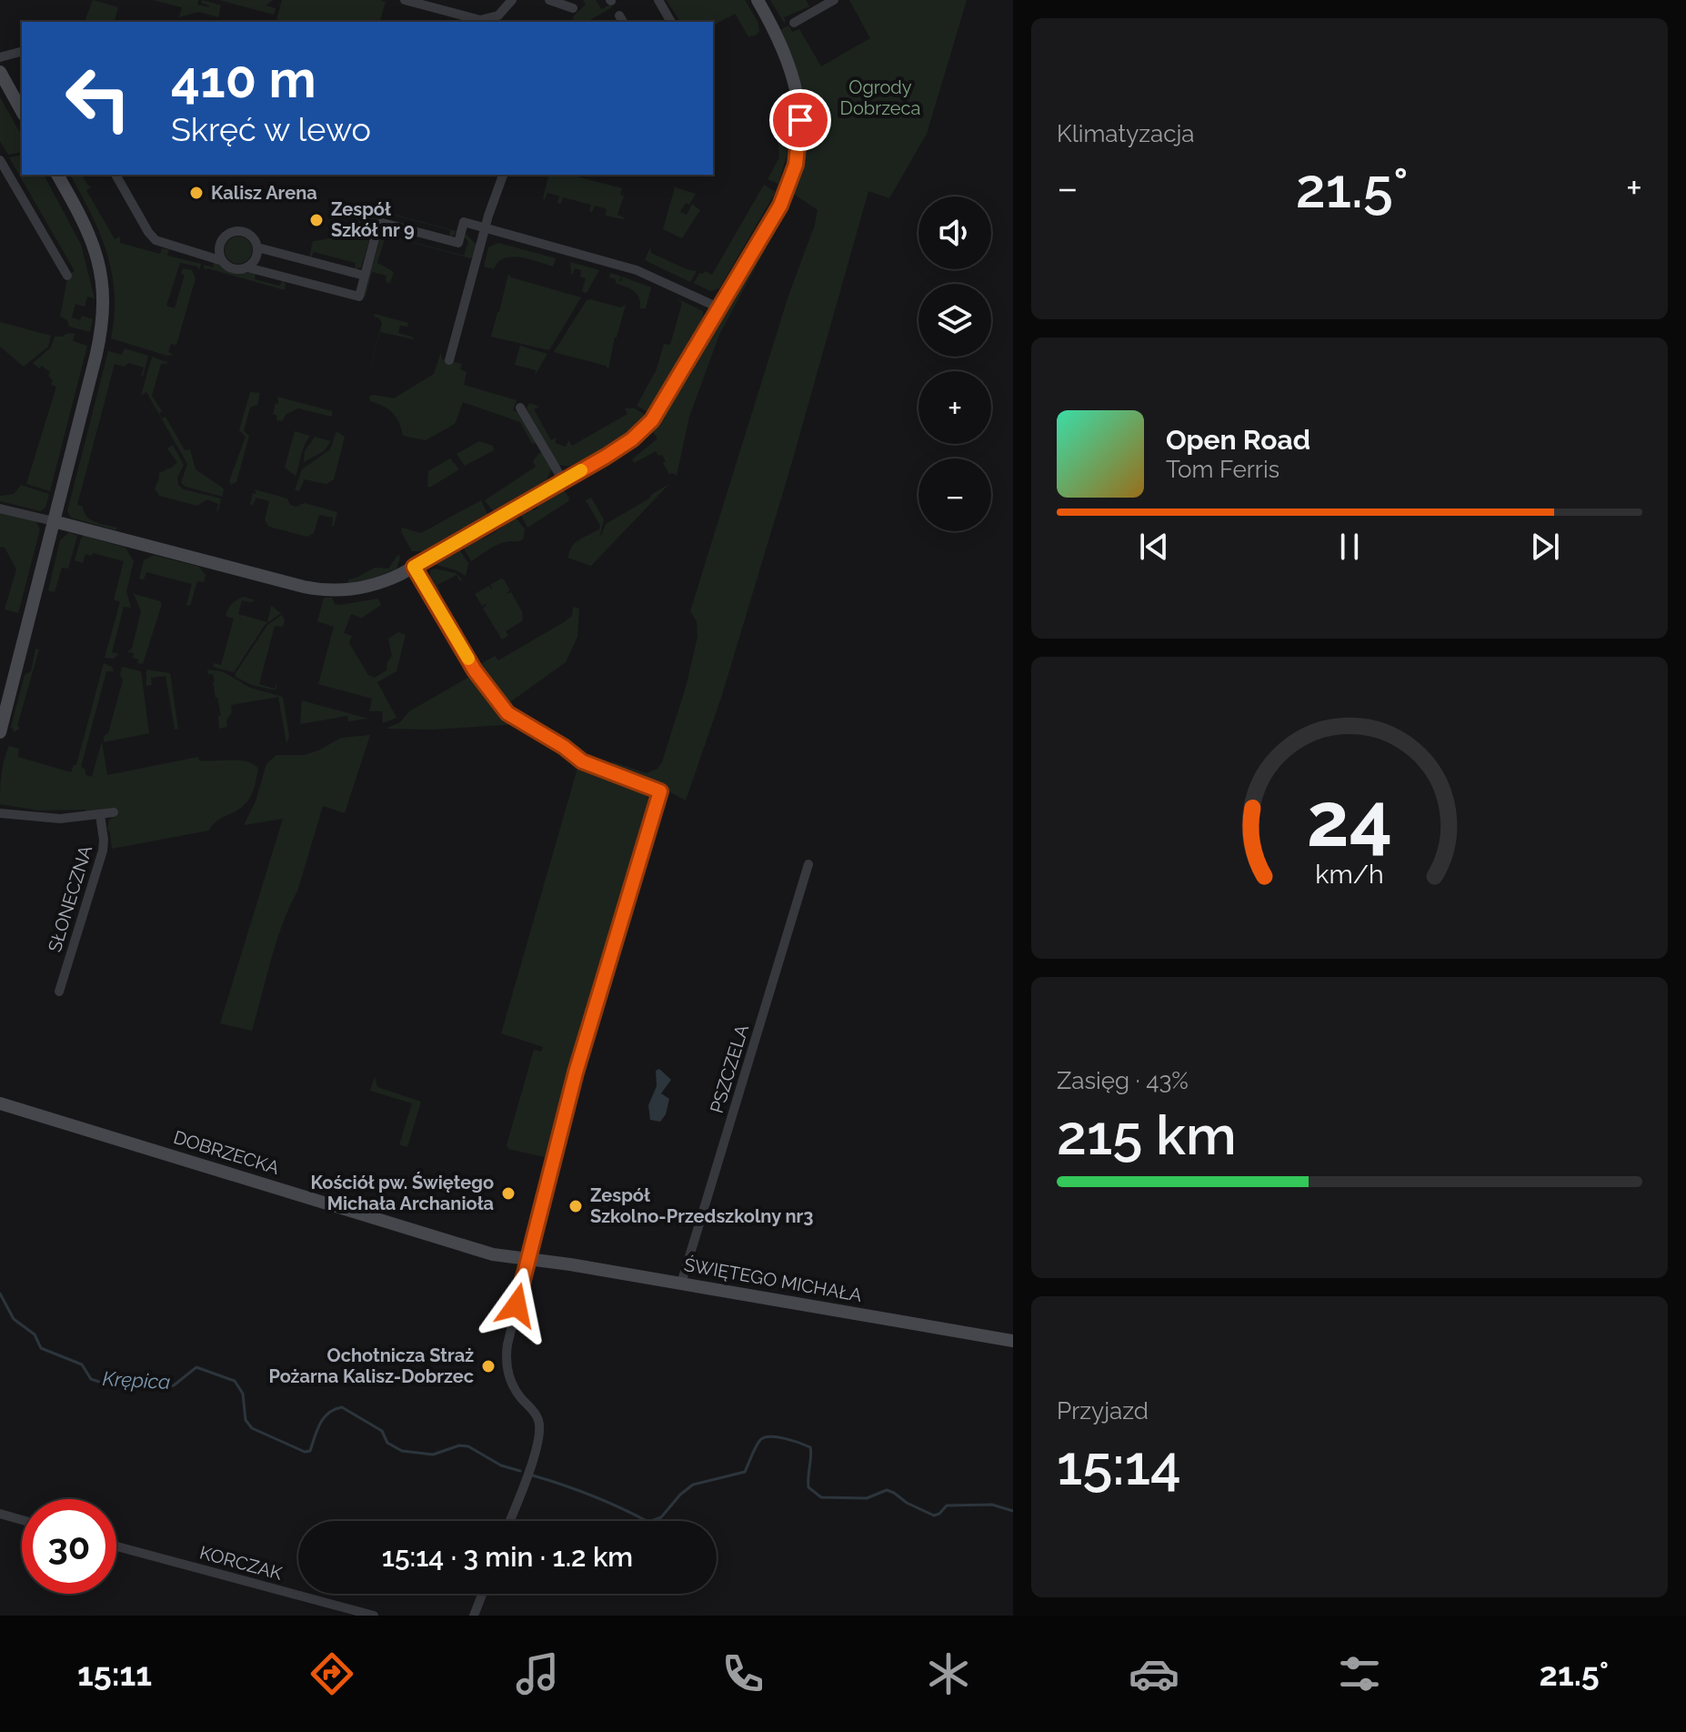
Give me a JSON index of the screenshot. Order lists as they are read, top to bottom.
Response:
{
  "streets": {
    "street": [
      "SŁONECZNA",
      "PSZCZELA",
      "DOBRZECKA",
      "ŚWIĘTEGO MICHAŁA",
      "KORCZAK"
    ]
  },
  "crossings": [
    ["PSZCZELA", "ŚWIĘTEGO MICHAŁA"],
    ["DOBRZECKA", "ŚWIĘTEGO MICHAŁA"]
  ],
  "water": ["Krępica"],
  "parks": ["Ogrody Dobrzeca"],
  "places": [
    "Kalisz Arena",
    "Zespół Szkół nr 9",
    "Kościół pw. Świętego Michała Archanioła",
    "Zespół Szkolno-Przedszkolny nr3",
    "Ochotnicza Straż Pożarna Kalisz-Dobrzec"
  ],
  "page": {
    "tile": [
      "Klimatyzacja",
      ["Zasięg · 43%", "215 km"],
      ["Przyjazd", "15:14"]
    ],
    "turn": ["410 m", "Skręć w lewo"],
    "heat": ["−", "21.5°", "+"],
    "map_buttons": ["+", "−"],
    "song": ["Open Road", "Tom Ferris"],
    "limit": "30",
    "trip": "15:14 · 3 min · 1.2 km",
    "tabs": ["15:11", "21.5°"],
    "gauge": ["24", "km/h"]
  }
}
